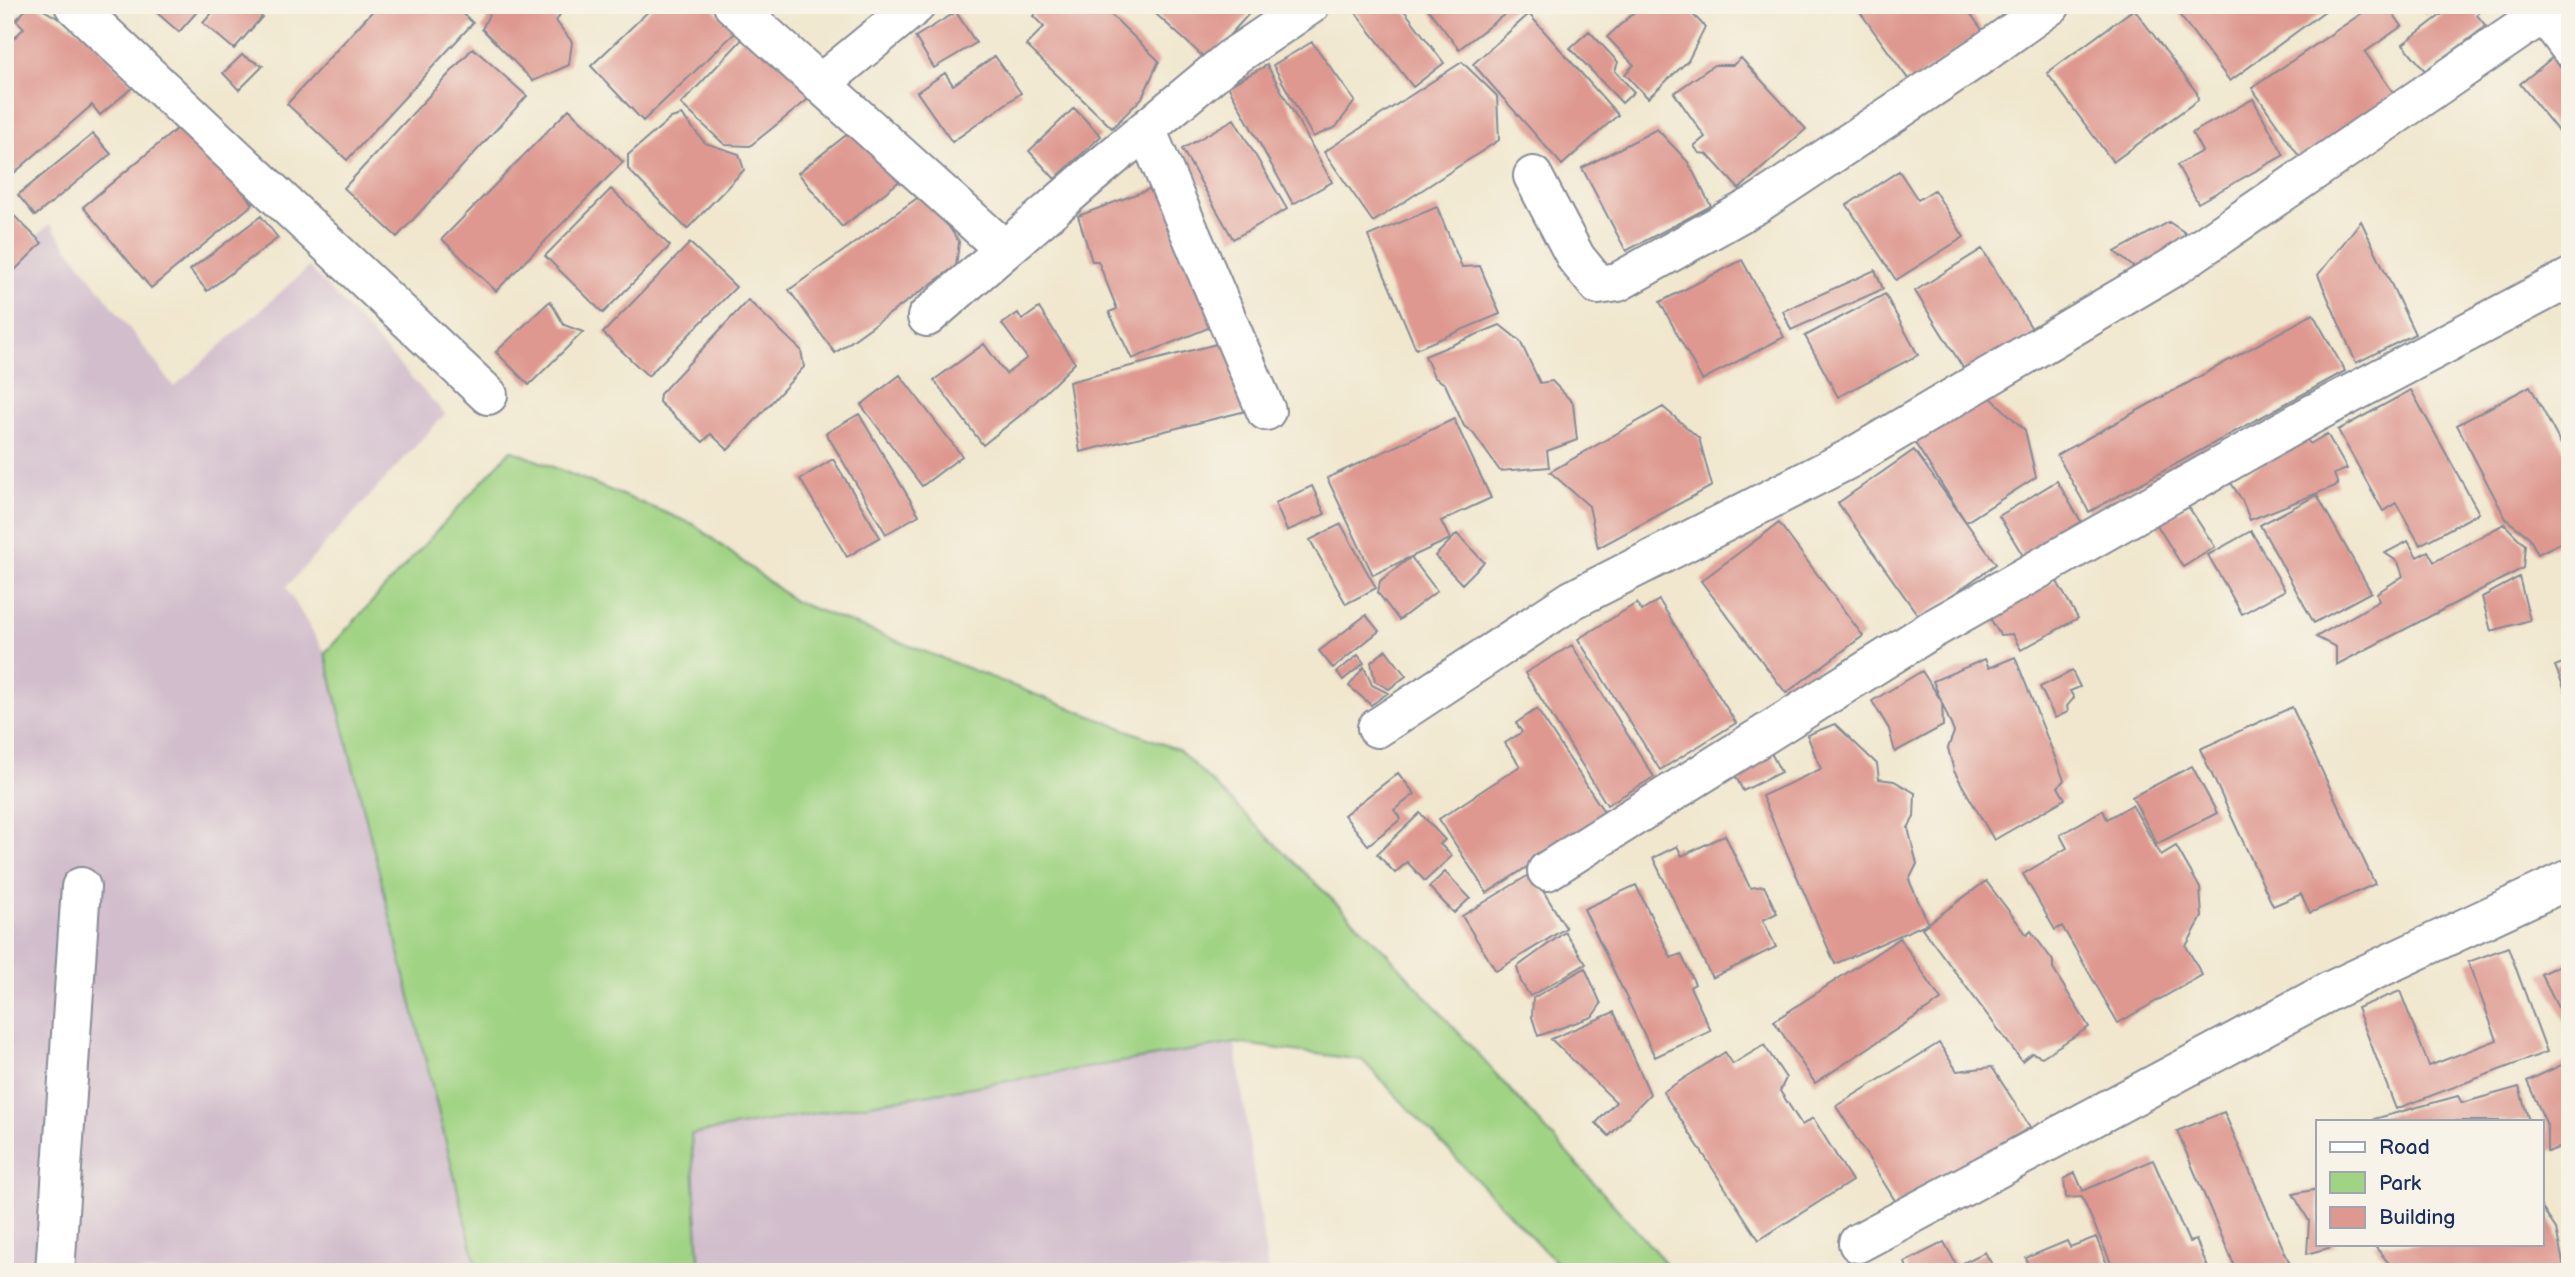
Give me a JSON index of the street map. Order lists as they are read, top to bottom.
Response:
{
  "legend": ["Road", "Park", "Building"]
}
